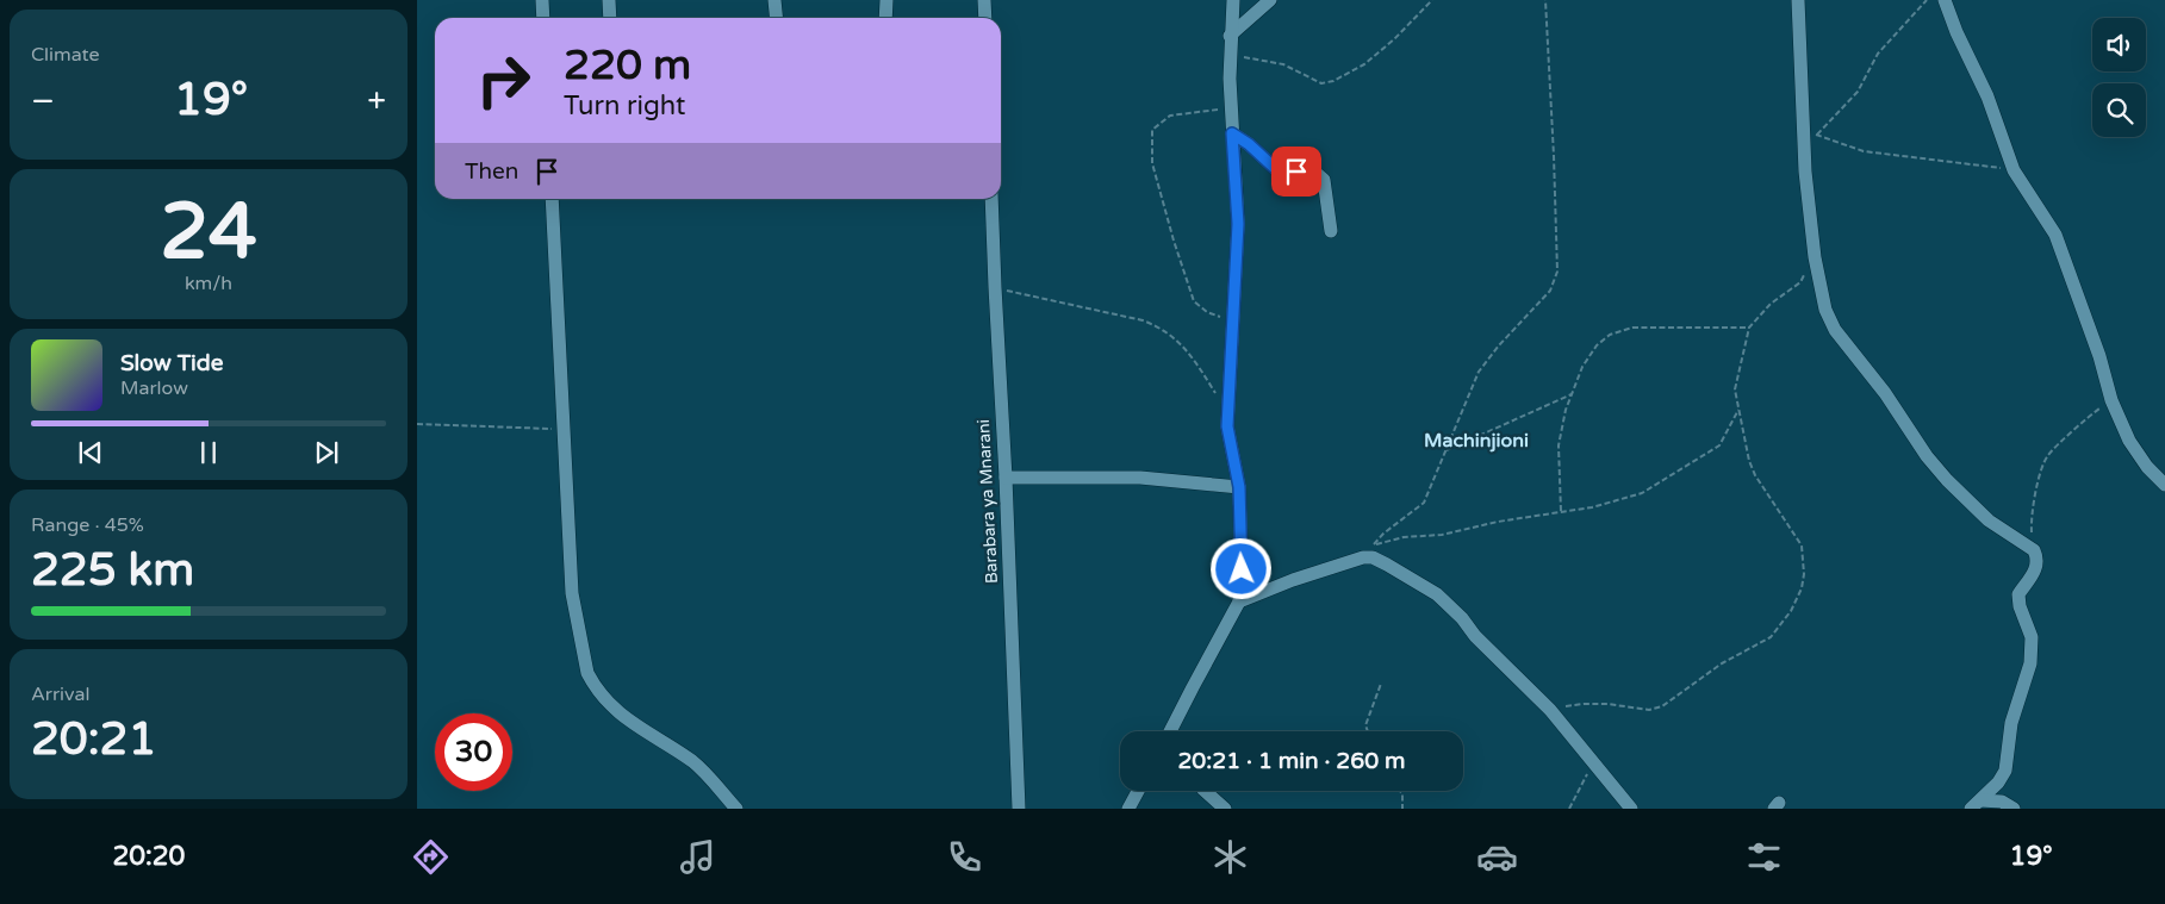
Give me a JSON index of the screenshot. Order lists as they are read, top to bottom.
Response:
{
  "streets": {
    "street": ["Barabara ya Mnarani"]
  },
  "districts": ["Machinjioni"],
  "page": {
    "tile": [
      "Climate",
      ["24", "km/h"],
      ["Range · 45%", "225 km"],
      ["Arrival", "20:21"]
    ],
    "turn": ["220 m", "Turn right"],
    "heat": ["−", "19°", "+"],
    "then": "Then",
    "song": ["Slow Tide", "Marlow"],
    "limit": "30",
    "trip": "20:21 · 1 min · 260 m",
    "tabs": ["20:20", "19°"]
  }
}
